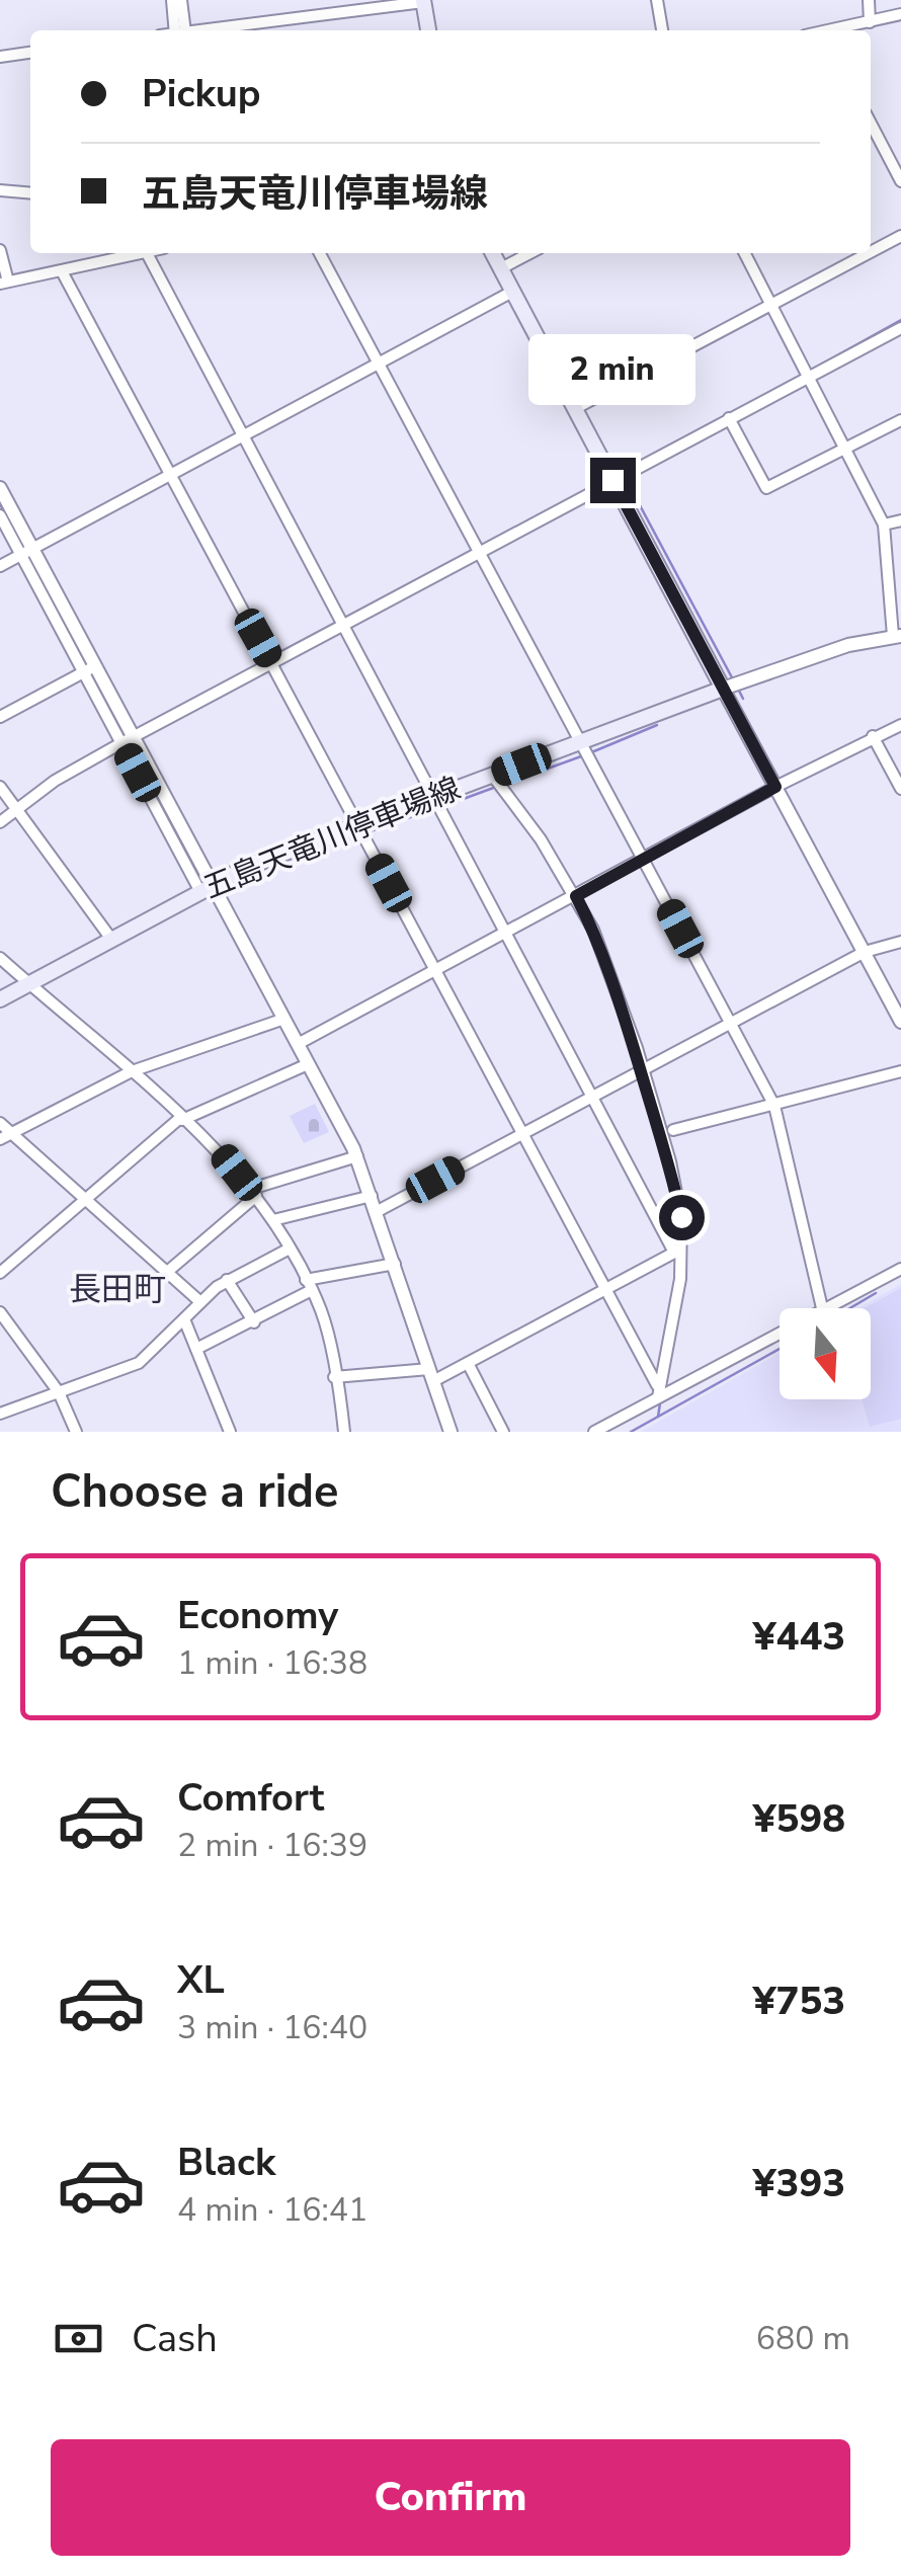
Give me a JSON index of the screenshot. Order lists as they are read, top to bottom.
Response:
{
  "streets": {
    "main road": ["五島天竜川停車場線"]
  },
  "districts": ["長田町"],
  "north": "bottom",
  "page": {
    "banner": ["Pickup", "五島天竜川停車場線"],
    "bubble": "2 min",
    "heading": "Choose a ride",
    "list": [
      {
        "name": "Economy",
        "note": "1 min · 16:38",
        "value": "¥443"
      },
      {
        "name": "Comfort",
        "note": "2 min · 16:39",
        "value": "¥598"
      },
      {
        "name": "XL",
        "note": "3 min · 16:40",
        "value": "¥753"
      },
      {
        "name": "Black",
        "note": "4 min · 16:41",
        "value": "¥393"
      }
    ],
    "pay": ["Cash", "680 m"],
    "buttons": "Confirm"
  }
}
